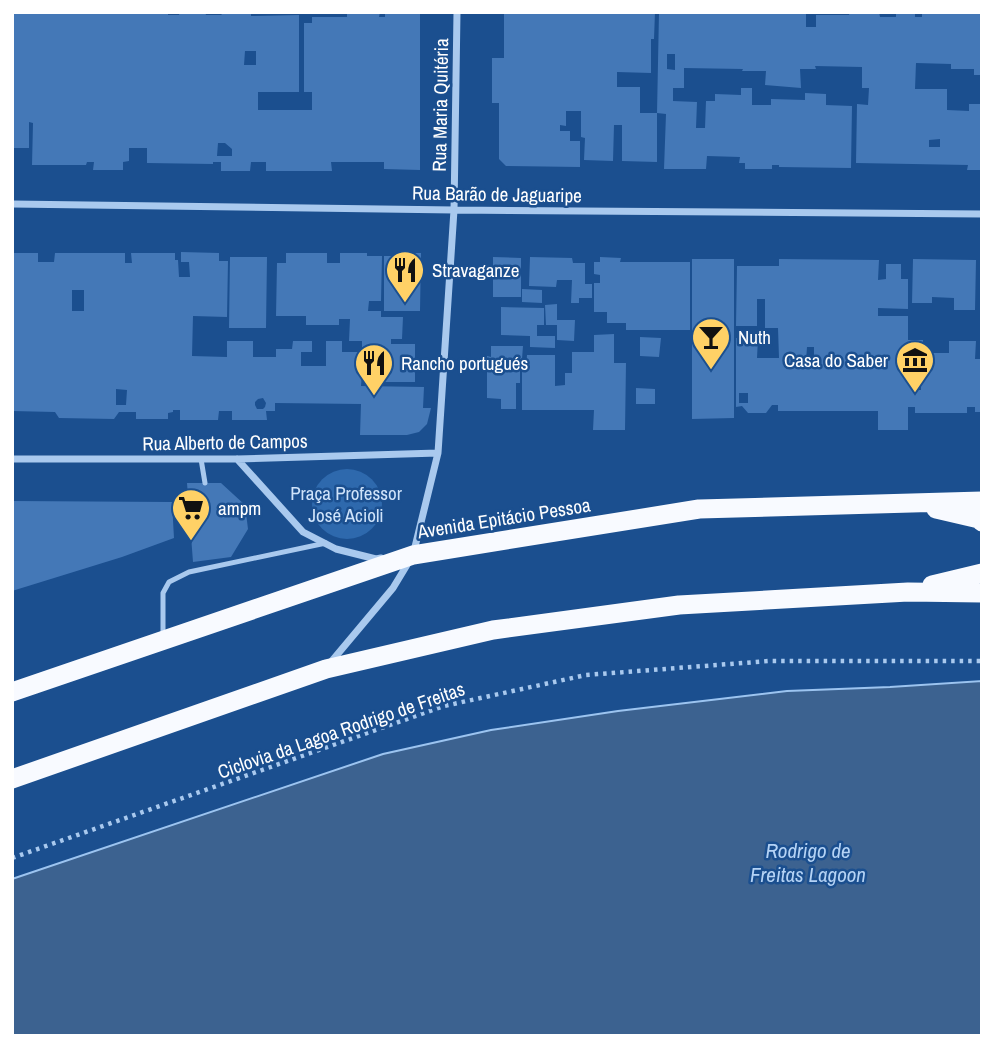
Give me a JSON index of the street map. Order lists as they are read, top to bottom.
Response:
{
  "streets": {
    "highway": ["Avenida Epitácio Pessoa"],
    "street": ["Rua Maria Quitéria", "Rua Barão de Jaguaripe", "Rua Alberto de Campos"],
    "path": ["Ciclovia da Lagoa Rodrigo de Freitas"]
  },
  "crossings": [
    ["Rua Maria Quitéria", "Rua Barão de Jaguaripe"],
    ["Rua Maria Quitéria", "Rua Alberto de Campos"],
    ["Rua Maria Quitéria", "Avenida Epitácio Pessoa"]
  ],
  "water": ["Rodrigo de Freitas Lagoon"],
  "parks": ["Praça Professor José Acioli"],
  "places": {
    "restaurant": ["Stravaganze", "Rancho portugués"],
    "bar": ["Nuth"],
    "museum": ["Casa do Saber"],
    "supermarket": ["ampm"]
  }
}
